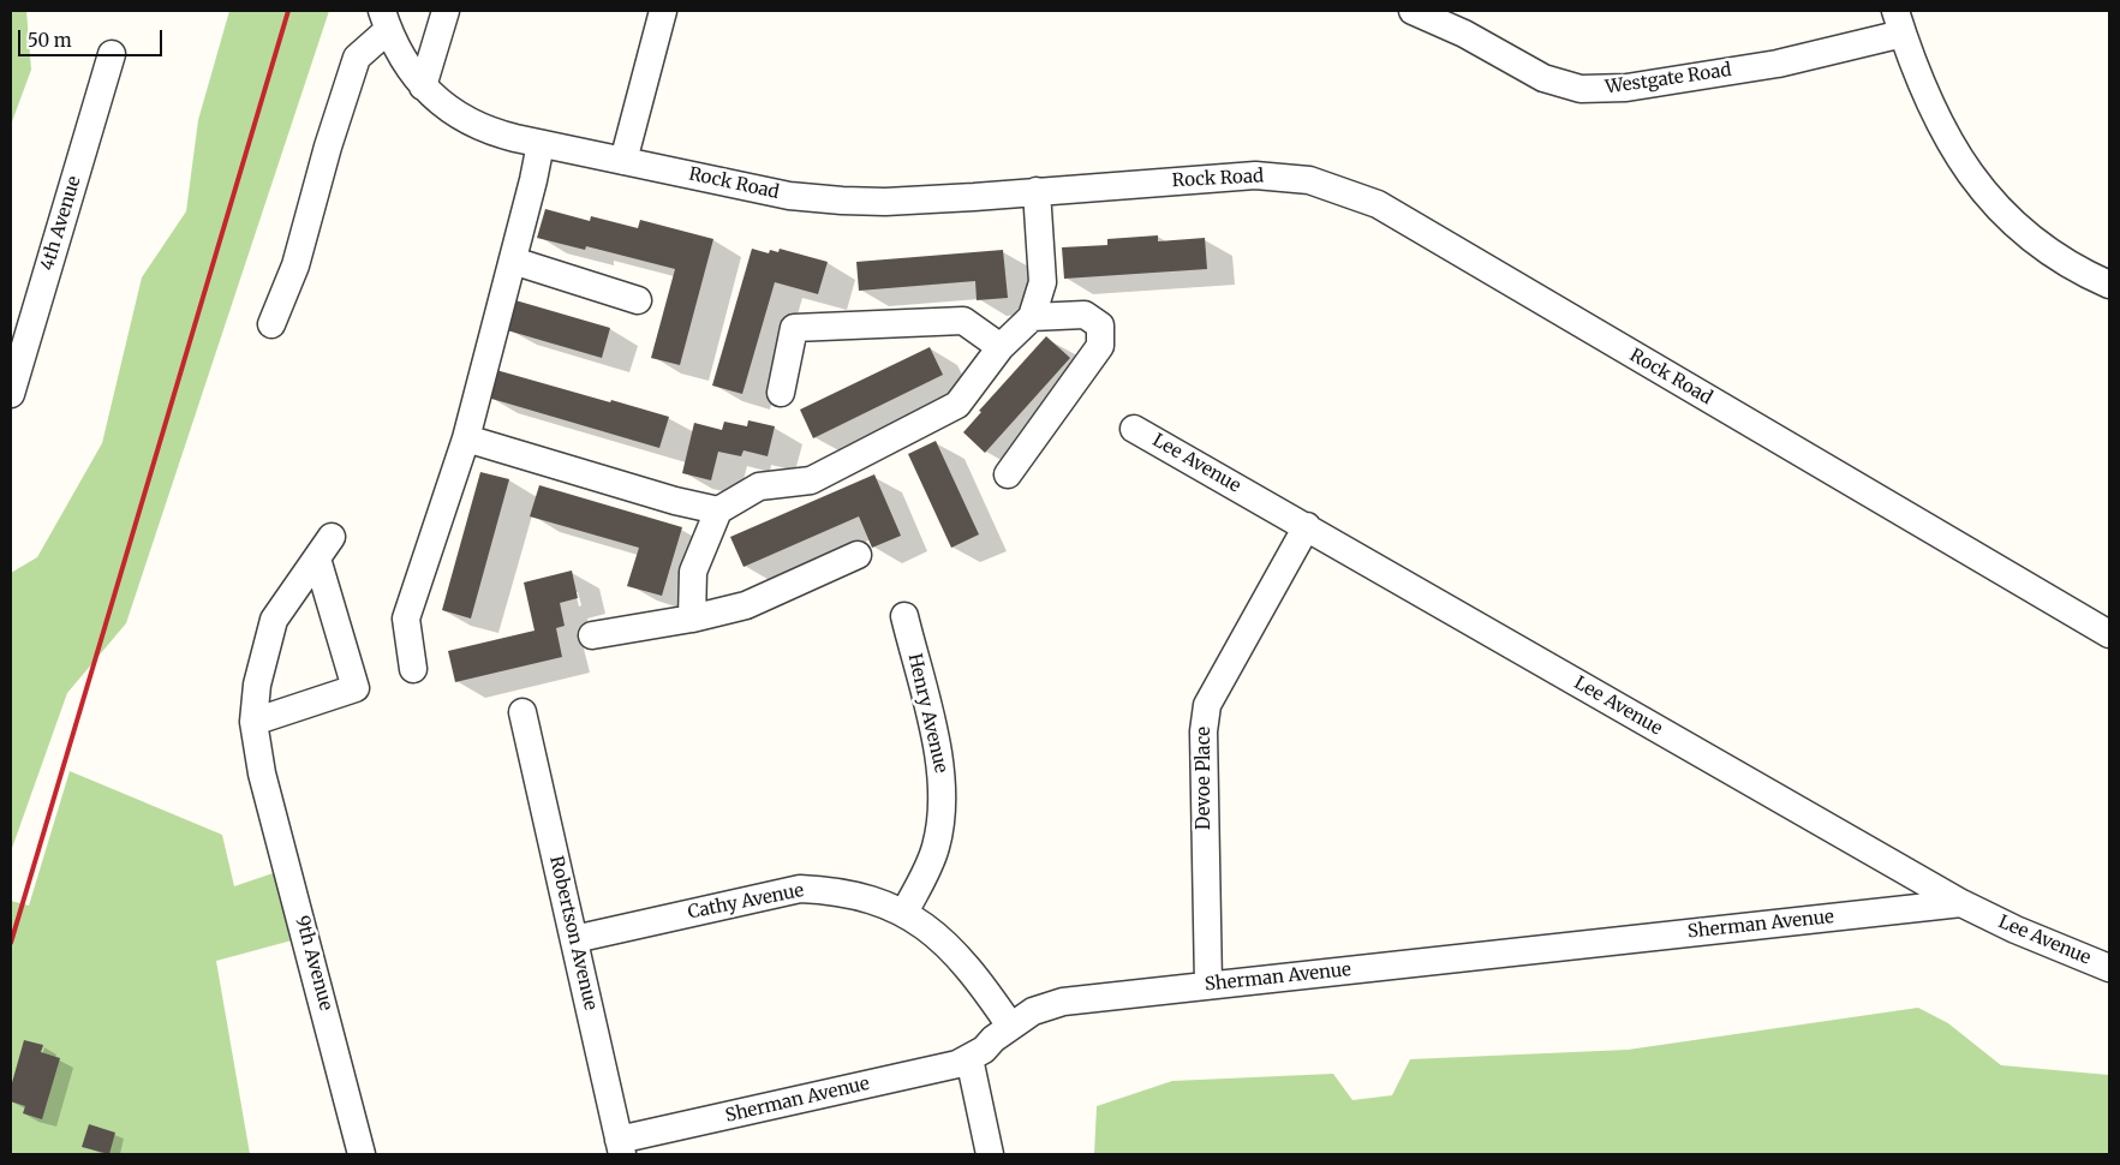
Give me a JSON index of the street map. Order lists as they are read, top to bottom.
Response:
{
  "streets": {
    "street": [
      "Westgate Road",
      "Rock Road",
      "4th Avenue",
      "Lee Avenue",
      "Henry Avenue",
      "Devoe Place",
      "Cathy Avenue",
      "Sherman Avenue",
      "Robertson Avenue",
      "9th Avenue"
    ]
  },
  "crossings": [
    ["Lee Avenue", "Devoe Place"],
    ["Lee Avenue", "Sherman Avenue"],
    ["Henry Avenue", "Cathy Avenue"],
    ["Devoe Place", "Sherman Avenue"],
    ["Cathy Avenue", "Sherman Avenue"],
    ["Cathy Avenue", "Robertson Avenue"],
    ["Sherman Avenue", "Robertson Avenue"]
  ],
  "scale_bar": "50 m"
}
